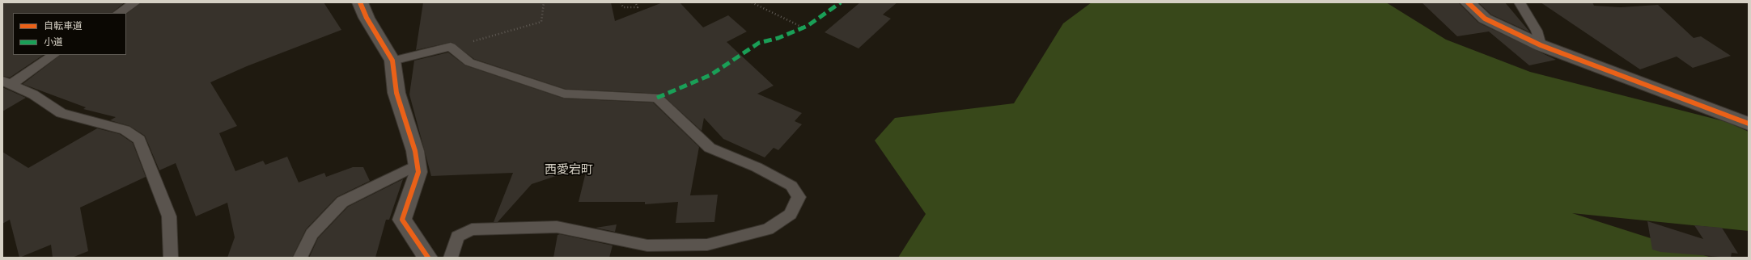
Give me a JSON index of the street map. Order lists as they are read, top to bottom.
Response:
{
  "districts": ["西愛宕町"],
  "legend": ["自転車道", "小道"]
}
